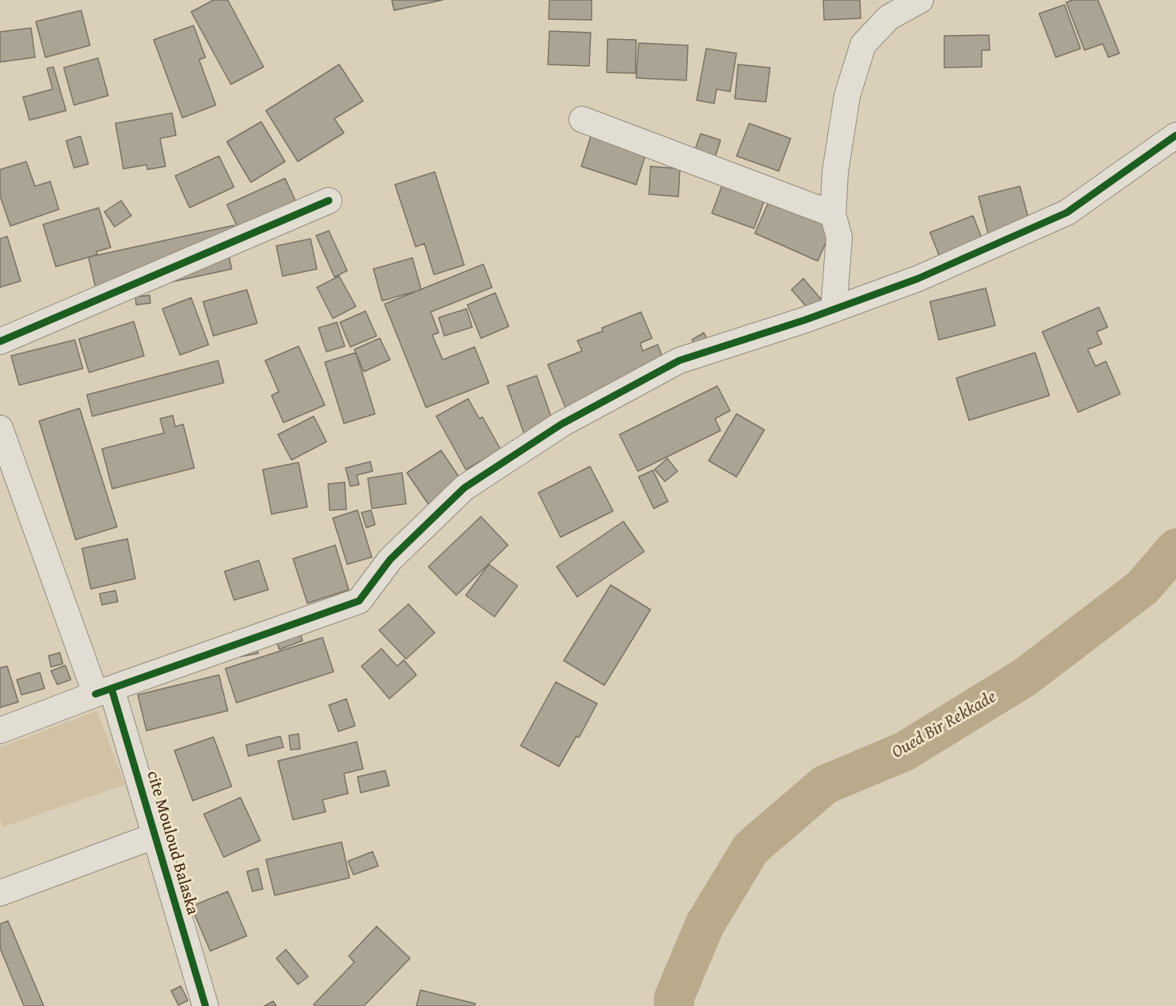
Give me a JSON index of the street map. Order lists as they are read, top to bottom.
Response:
{
  "streets": {
    "street": ["cite Mouloud Balaska"]
  },
  "water": ["Oued Bir Rekkade"]
}
